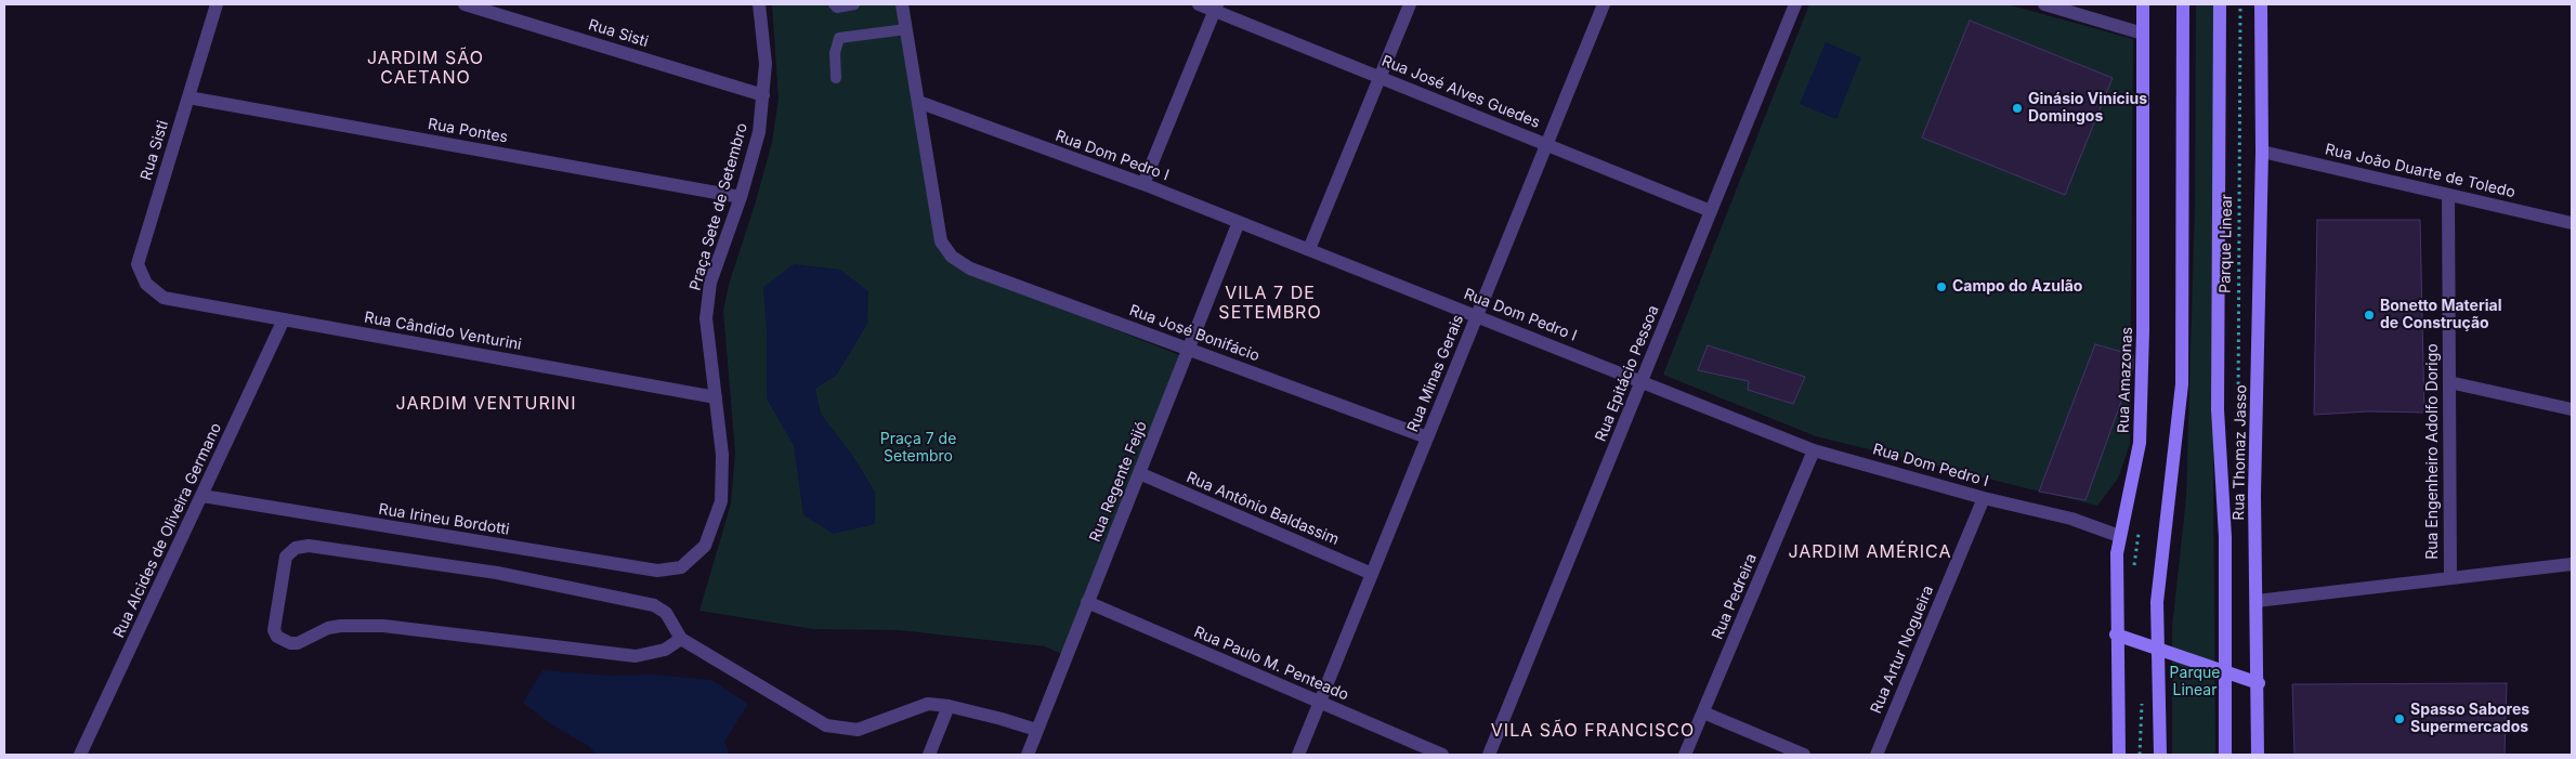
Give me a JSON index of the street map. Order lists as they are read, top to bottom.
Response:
{
  "streets": {
    "main road": ["Rua Amazonas", "Rua Thomaz Jasso"],
    "street": [
      "Rua Sisti",
      "Rua José Alves Guedes",
      "Rua Pontes",
      "Rua Dom Pedro I",
      "Rua João Duarte de Toledo",
      "Praça Sete de Setembro",
      "Rua Cândido Venturini",
      "Rua José Bonifácio",
      "Rua Minas Gerais",
      "Rua Epitácio Pessoa",
      "Rua Engenheiro Adolfo Dorigo",
      "Rua Regente Feijó",
      "Rua Antônio Baldassim",
      "Rua Irineu Bordotti",
      "Rua Alcides de Oliveira Germano",
      "Rua Pedreira",
      "Rua Artur Nogueira",
      "Rua Paulo M. Penteado"
    ],
    "path": ["Parque Linear"]
  },
  "crossings": [
    ["Rua Sisti", "Rua Pontes"],
    ["Rua Sisti", "Praça Sete de Setembro"],
    ["Rua Sisti", "Rua Cândido Venturini"],
    ["Rua José Alves Guedes", "Rua Minas Gerais"],
    ["Rua José Alves Guedes", "Rua Epitácio Pessoa"],
    ["Rua Pontes", "Praça Sete de Setembro"],
    ["Rua Dom Pedro I", "Rua José Bonifácio"],
    ["Rua Dom Pedro I", "Rua Minas Gerais"],
    ["Rua Dom Pedro I", "Rua Epitácio Pessoa"],
    ["Rua Dom Pedro I", "Rua Amazonas"],
    ["Rua Dom Pedro I", "Rua Regente Feijó"],
    ["Rua Dom Pedro I", "Rua Pedreira"],
    ["Rua Dom Pedro I", "Rua Artur Nogueira"],
    ["Rua João Duarte de Toledo", "Rua Engenheiro Adolfo Dorigo"],
    ["Rua João Duarte de Toledo", "Rua Thomaz Jasso"],
    ["Praça Sete de Setembro", "Rua Cândido Venturini"],
    ["Praça Sete de Setembro", "Rua Irineu Bordotti"],
    ["Rua Cândido Venturini", "Rua Alcides de Oliveira Germano"],
    ["Rua José Bonifácio", "Rua Minas Gerais"],
    ["Rua José Bonifácio", "Rua Regente Feijó"],
    ["Rua Minas Gerais", "Rua Antônio Baldassim"],
    ["Rua Minas Gerais", "Rua Paulo M. Penteado"],
    ["Rua Regente Feijó", "Rua Antônio Baldassim"],
    ["Rua Regente Feijó", "Rua Paulo M. Penteado"],
    ["Rua Irineu Bordotti", "Rua Alcides de Oliveira Germano"]
  ],
  "districts": [
    "JARDIM SÃO CAETANO",
    "VILA 7 DE SETEMBRO",
    "JARDIM VENTURINI",
    "JARDIM AMÉRICA",
    "VILA SÃO FRANCISCO"
  ],
  "parks": ["Praça 7 de Setembro", "Parque Linear"],
  "places": [
    "Ginásio Vinícius Domingos",
    "Campo do Azulão",
    "Bonetto Material de Construção",
    "Spasso Sabores Supermercados"
  ]
}
